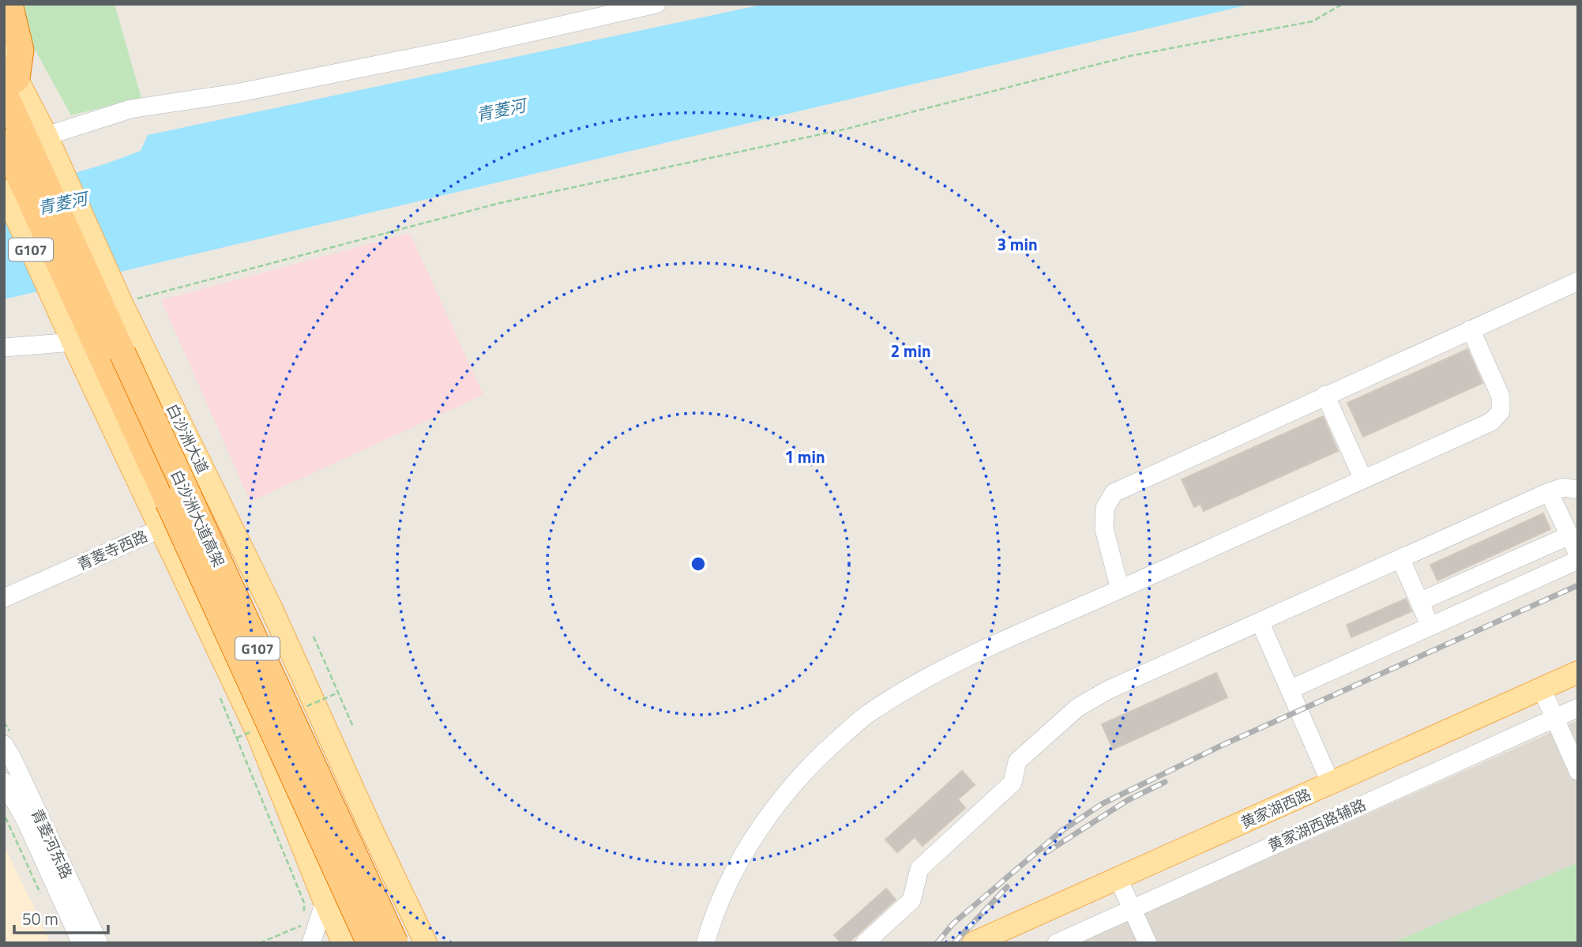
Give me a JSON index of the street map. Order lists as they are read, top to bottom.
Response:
{
  "streets": {
    "highway": ["G107", "白沙洲大道高架"],
    "main road": ["白沙洲大道", "黄家湖西路"],
    "street": ["青菱寺西路", "青菱河东路"]
  },
  "crossings": [
    ["白沙洲大道", "白沙洲大道高架"],
    ["白沙洲大道", "青菱寺西路"]
  ],
  "water": ["青菱河"],
  "scale_bar": "50 m",
  "rings": ["3 min", "2 min", "1 min"]
}
